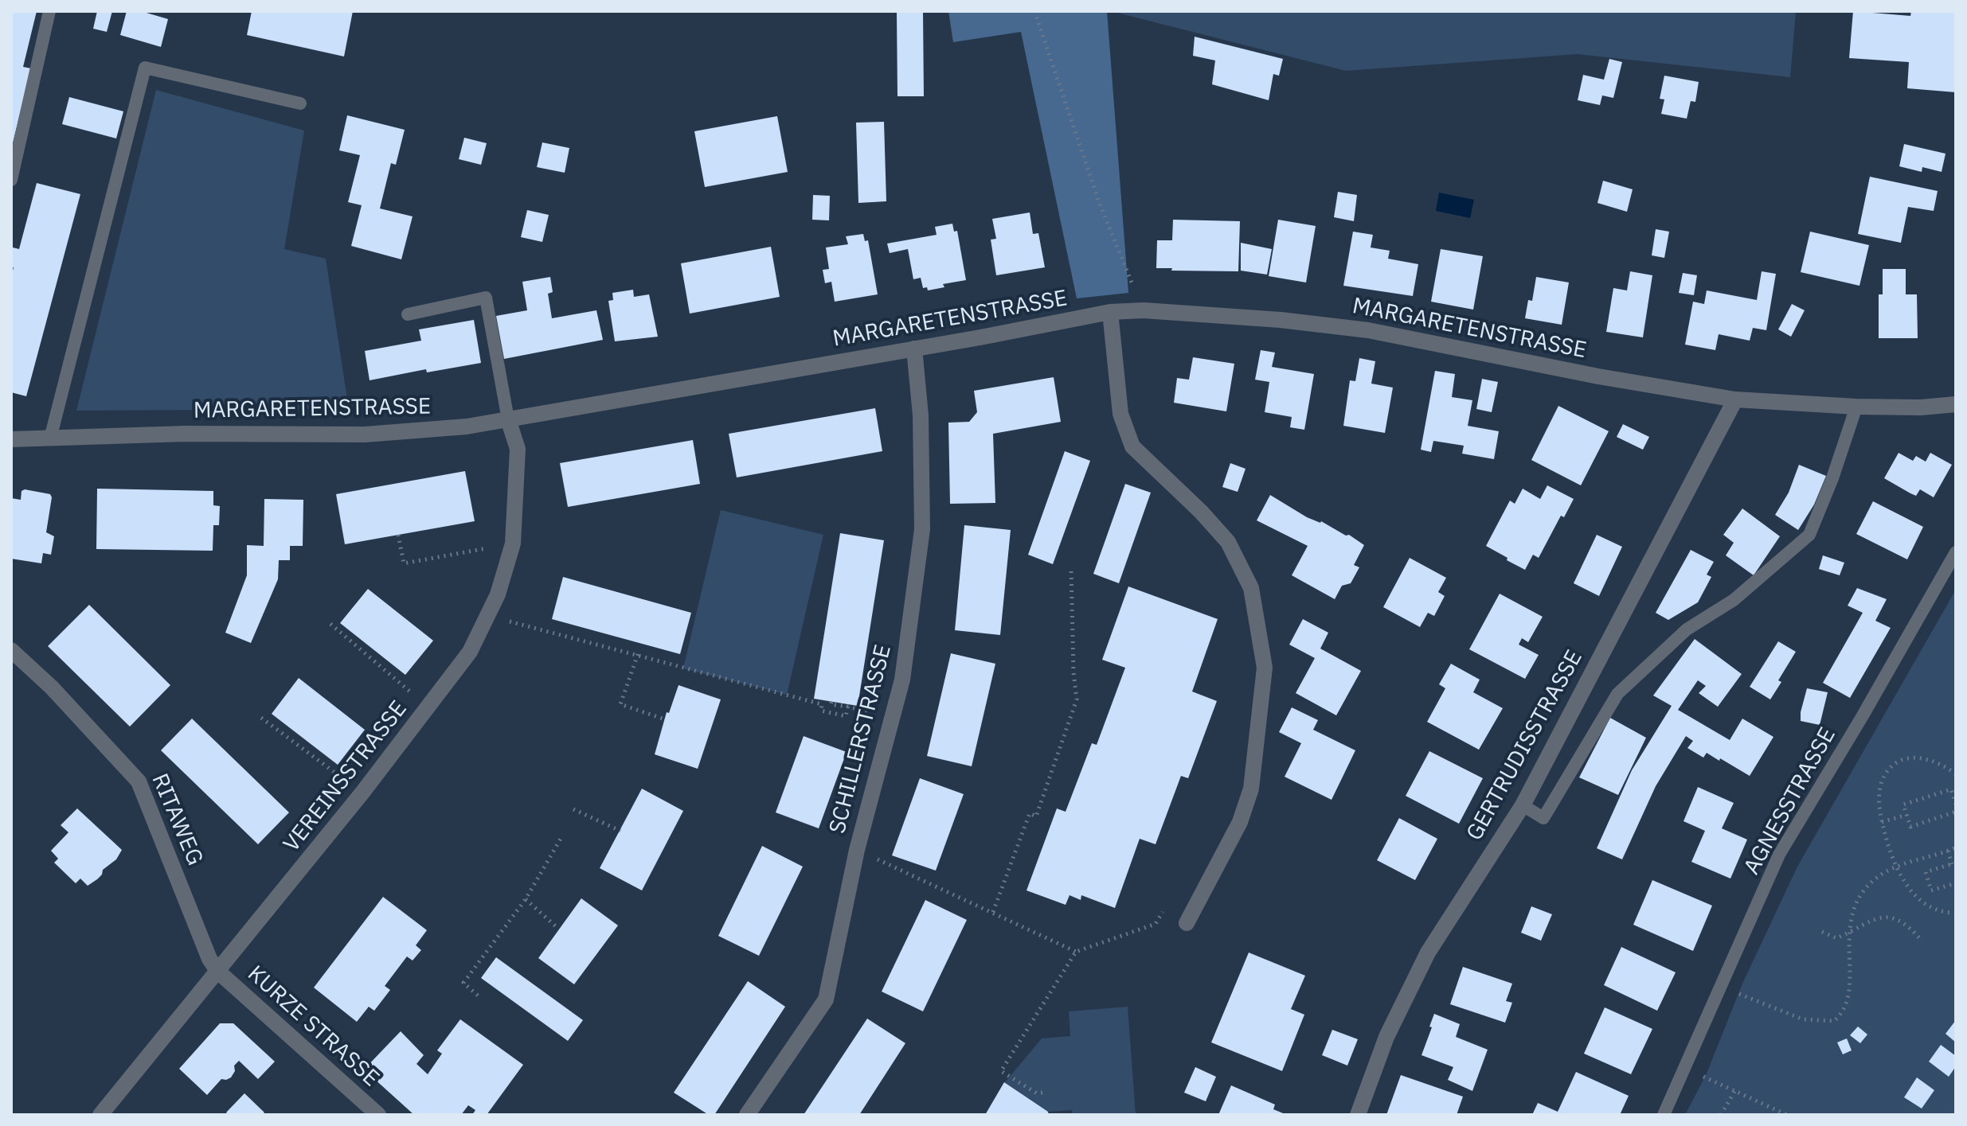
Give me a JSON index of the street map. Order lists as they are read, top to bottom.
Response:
{
  "streets": {
    "street": [
      "MARGARETENSTRASSE",
      "SCHILLERSTRASSE",
      "GERTRUDISSTRASSE",
      "VEREINSSTRASSE",
      "RITAWEG",
      "KURZE STRASSE"
    ],
    "lane": ["AGNESSTRASSE"]
  },
  "crossings": [
    ["MARGARETENSTRASSE", "SCHILLERSTRASSE"],
    ["MARGARETENSTRASSE", "GERTRUDISSTRASSE"],
    ["MARGARETENSTRASSE", "VEREINSSTRASSE"],
    ["VEREINSSTRASSE", "RITAWEG"],
    ["VEREINSSTRASSE", "KURZE STRASSE"],
    ["RITAWEG", "KURZE STRASSE"]
  ]
}
